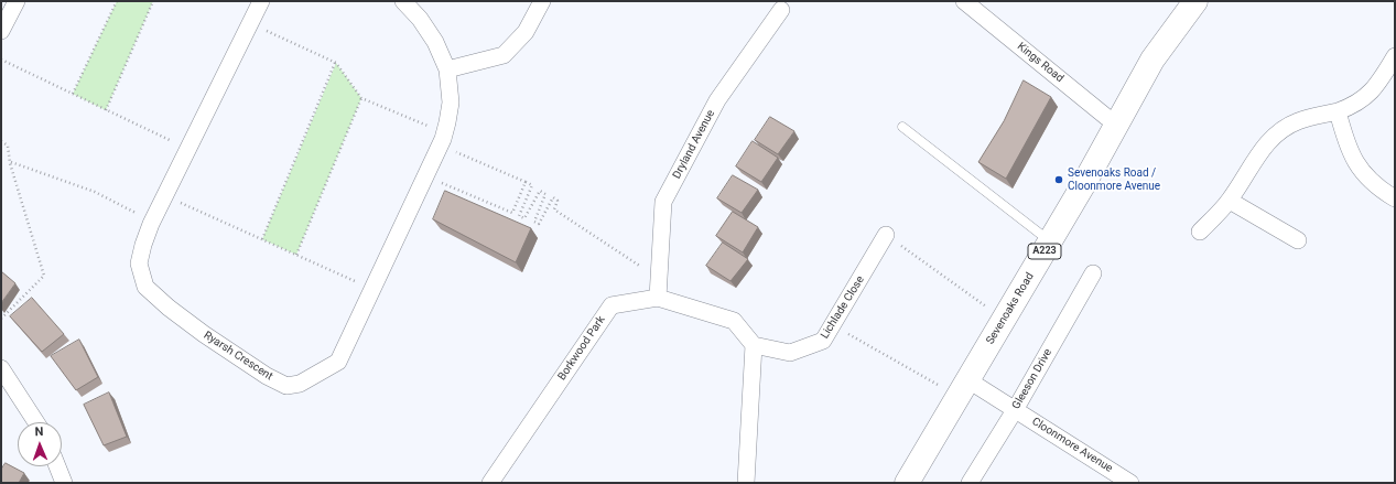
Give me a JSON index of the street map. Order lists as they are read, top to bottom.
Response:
{
  "streets": {
    "main road": ["A223", "Sevenoaks Road"],
    "street": [
      "Kings Road",
      "Dryland Avenue",
      "Lichlade Close",
      "Borkwood Park",
      "Ryarsh Crescent",
      "Gleeson Drive",
      "Cloonmore Avenue"
    ]
  },
  "crossings": [
    ["Kings Road", "Sevenoaks Road"],
    ["Dryland Avenue", "Borkwood Park"],
    ["Lichlade Close", "Borkwood Park"],
    ["Sevenoaks Road", "Cloonmore Avenue"],
    ["Gleeson Drive", "Cloonmore Avenue"]
  ],
  "places": ["Sevenoaks Road / Cloonmore Avenue"],
  "north": "top"
}
